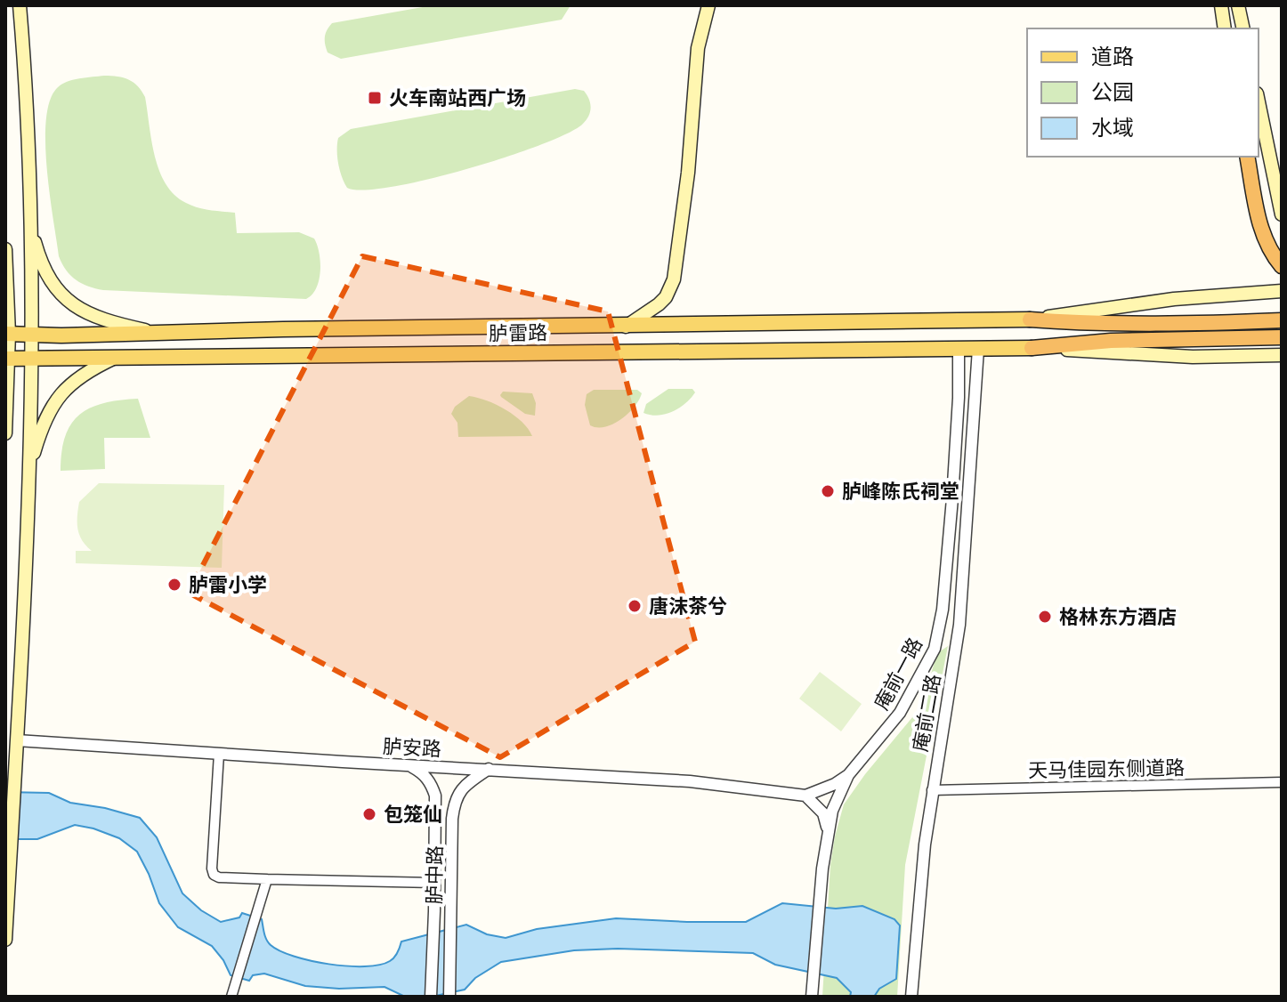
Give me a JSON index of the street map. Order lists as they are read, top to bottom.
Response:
{
  "streets": {
    "main road": ["胪雷路"],
    "street": [
      "庵前一路",
      "庵前二路",
      "胪安路",
      "天马佳园东侧道路",
      "胪中路"
    ]
  },
  "crossings": [
    ["胪雷路", "庵前一路"],
    ["胪雷路", "庵前二路"],
    ["庵前二路", "天马佳园东侧道路"],
    ["胪安路", "胪中路"]
  ],
  "places": {
    "transit": ["火车南站西广场"],
    "other": [
      "胪峰陈氏祠堂",
      "胪雷小学",
      "唐沫茶兮",
      "格林东方酒店",
      "包笼仙"
    ]
  },
  "legend": ["道路", "公园", "水域"]
}
